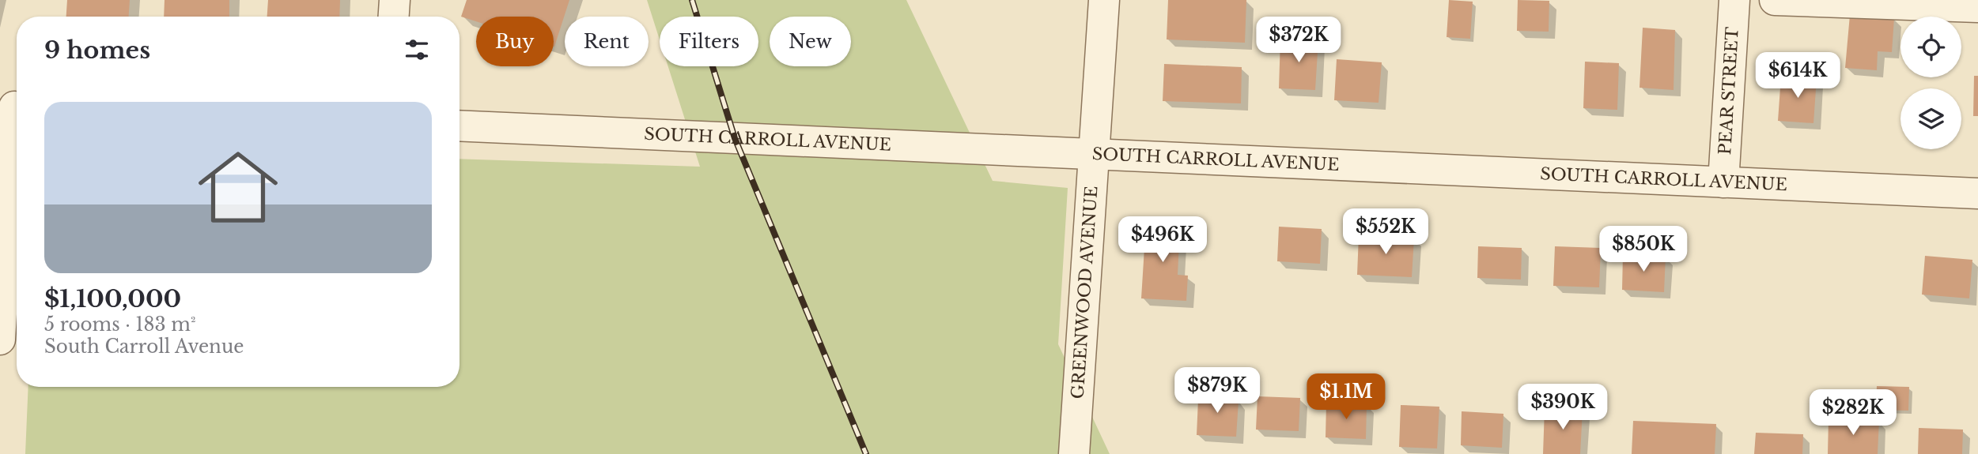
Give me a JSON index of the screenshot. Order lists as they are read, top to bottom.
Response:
{
  "streets": {
    "street": ["PEAR STREET", "SOUTH CARROLL AVENUE", "GREENWOOD AVENUE"]
  },
  "crossings": [
    ["PEAR STREET", "SOUTH CARROLL AVENUE"],
    ["SOUTH CARROLL AVENUE", "GREENWOOD AVENUE"]
  ],
  "page": {
    "price": [
      "$372K",
      "$614K",
      "$552K",
      "$496K",
      "$850K",
      "$879K",
      "$1.1M",
      "$390K",
      "$282K"
    ],
    "chip": [
      "Buy",
      "Rent",
      "Filters",
      "New"
    ],
    "heading": "9 homes",
    "list": [
      {
        "name": "$1,100,000",
        "note": "5 rooms · 183 m² · South Carroll Avenue"
      }
    ]
  }
}
